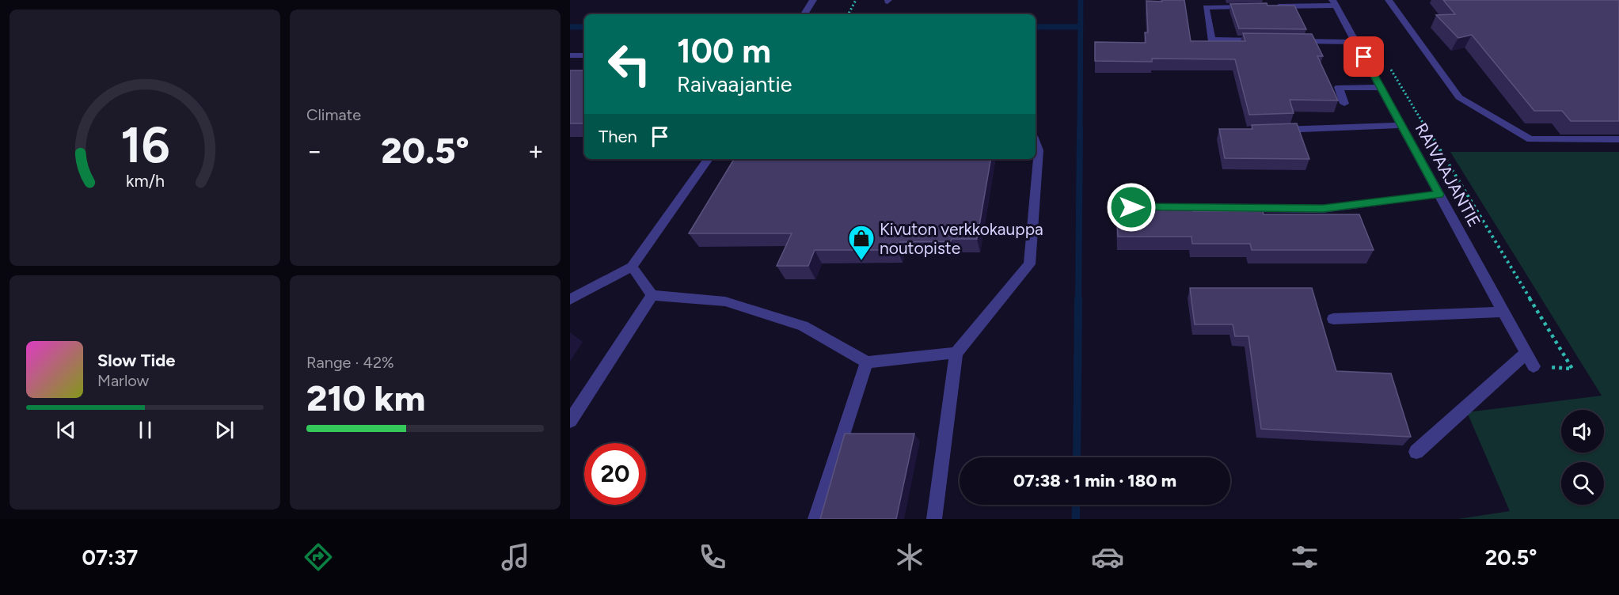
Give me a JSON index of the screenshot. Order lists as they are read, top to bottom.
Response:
{
  "streets": {
    "street": ["RAIVAAJANTIE"]
  },
  "places": {
    "shop": ["Kivuton verkkokauppa noutopiste"]
  },
  "page": {
    "tile": [
      "Climate",
      ["Range · 42%", "210 km"]
    ],
    "turn": ["100 m", "Raivaajantie"],
    "then": "Then",
    "heat": ["−", "20.5°", "+"],
    "song": ["Slow Tide", "Marlow"],
    "limit": "20",
    "trip": "07:38 · 1 min · 180 m",
    "tabs": ["07:37", "20.5°"],
    "gauge": ["16", "km/h"]
  }
}
